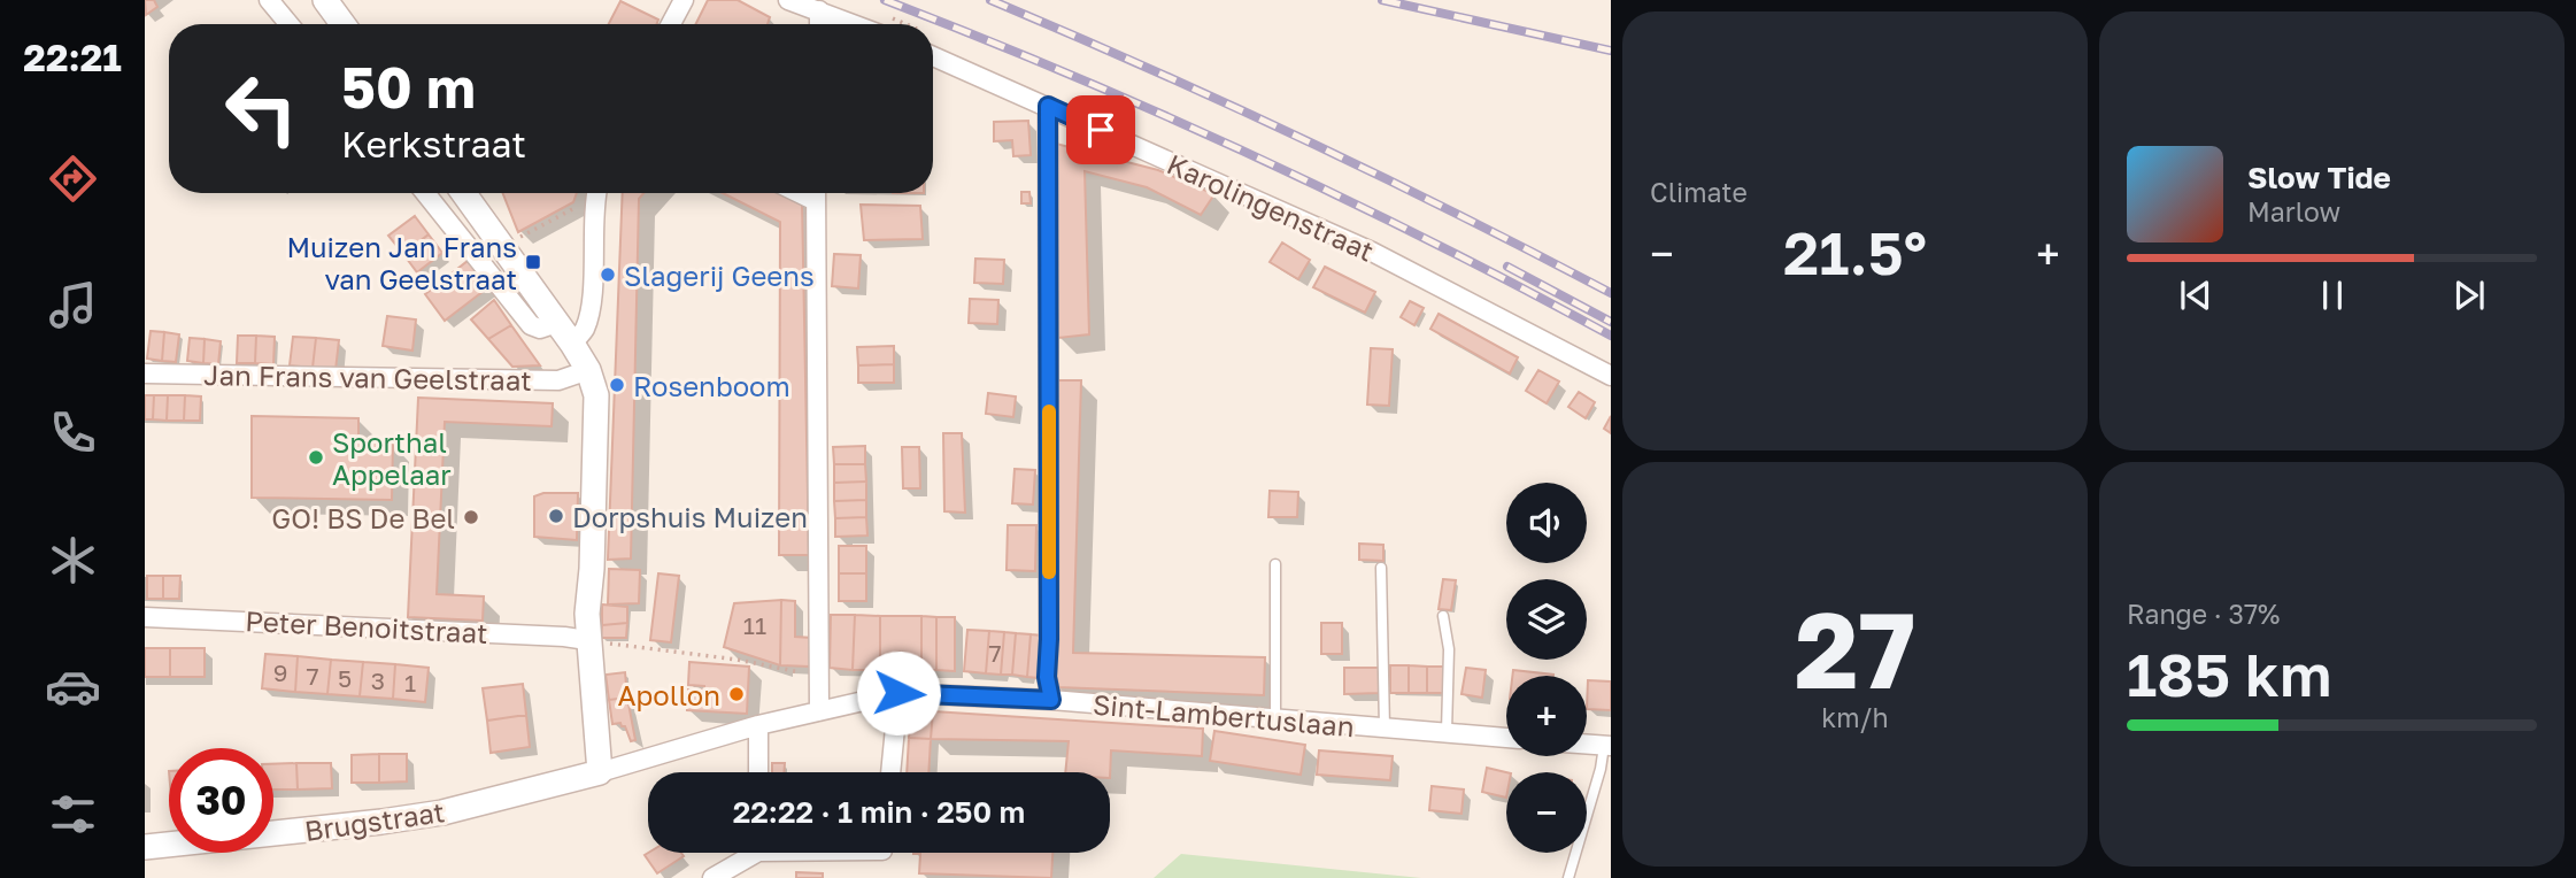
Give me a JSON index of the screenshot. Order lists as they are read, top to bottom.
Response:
{
  "streets": {
    "street": [
      "Karolingenstraat",
      "Jan Frans van Geelstraat",
      "Peter Benoitstraat",
      "Sint-Lambertuslaan",
      "Brugstraat"
    ]
  },
  "crossings": [
    ["Sint-Lambertuslaan", "Brugstraat"]
  ],
  "places": {
    "transit": ["Muizen Jan Frans van Geelstraat"],
    "other": [
      "Slagerij Geens",
      "Rosenboom",
      "Sporthal Appelaar",
      "Dorpshuis Muizen",
      "GO! BS De Bel",
      "Apollon"
    ]
  },
  "house_numbers": [
    "11",
    "7",
    "9",
    "7",
    "5",
    "3",
    "1"
  ],
  "page": {
    "tabs": "22:21",
    "tile": [
      "Climate",
      ["27", "km/h"],
      ["Range · 37%", "185 km"]
    ],
    "turn": ["50 m", "Kerkstraat"],
    "song": ["Slow Tide", "Marlow"],
    "heat": ["−", "21.5°", "+"],
    "map_buttons": ["+", "−"],
    "limit": "30",
    "trip": "22:22 · 1 min · 250 m"
  }
}
